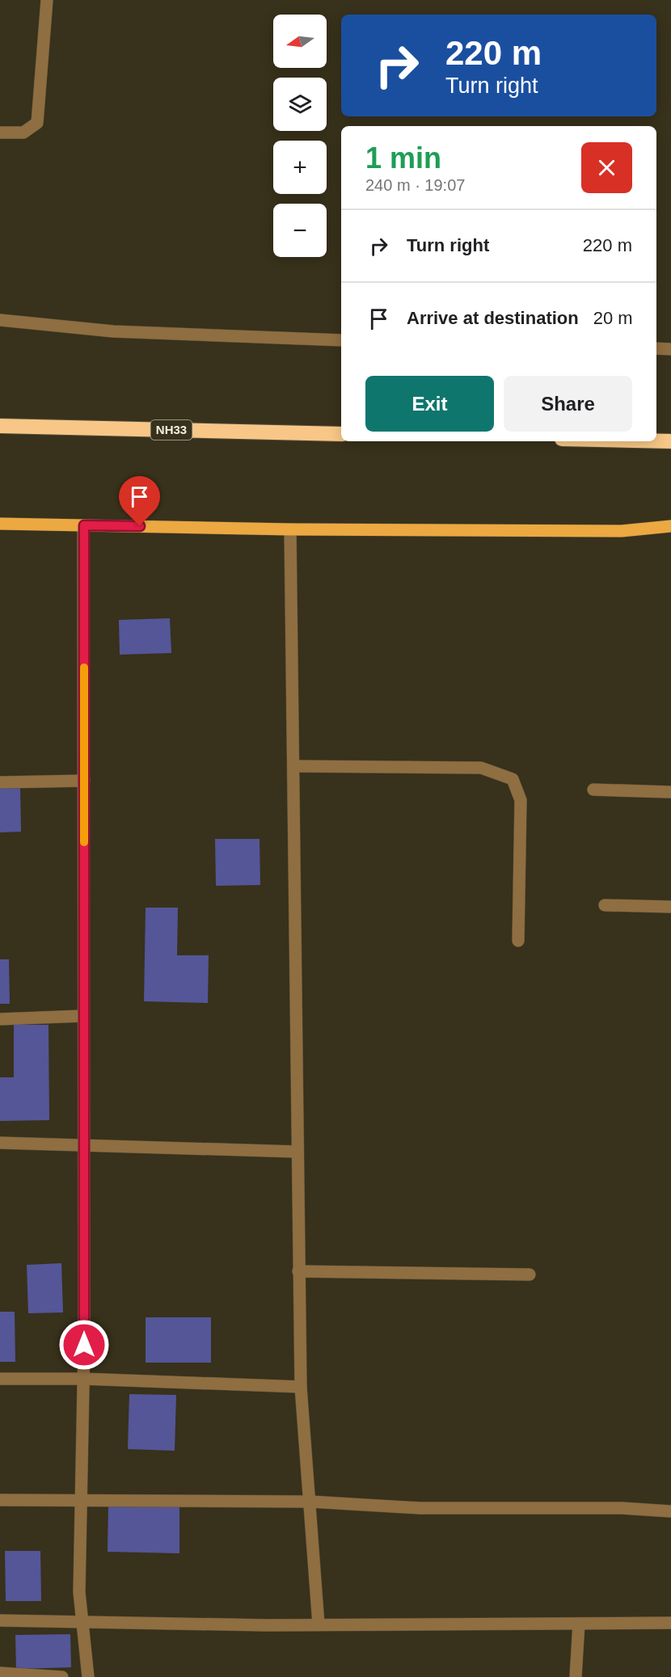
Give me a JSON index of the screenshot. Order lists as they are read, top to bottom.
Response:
{
  "streets": {
    "highway": ["NH33"]
  },
  "north": "left",
  "page": {
    "map_buttons": ["+", "−"],
    "turn": ["220 m", "Turn right"],
    "heading": ["1 min", "240 m · 19:07"],
    "list": [
      {
        "name": "Turn right",
        "value": "220 m"
      },
      {
        "name": "Arrive at destination",
        "value": "20 m"
      }
    ],
    "buttons": ["Exit", "Share"]
  }
}
